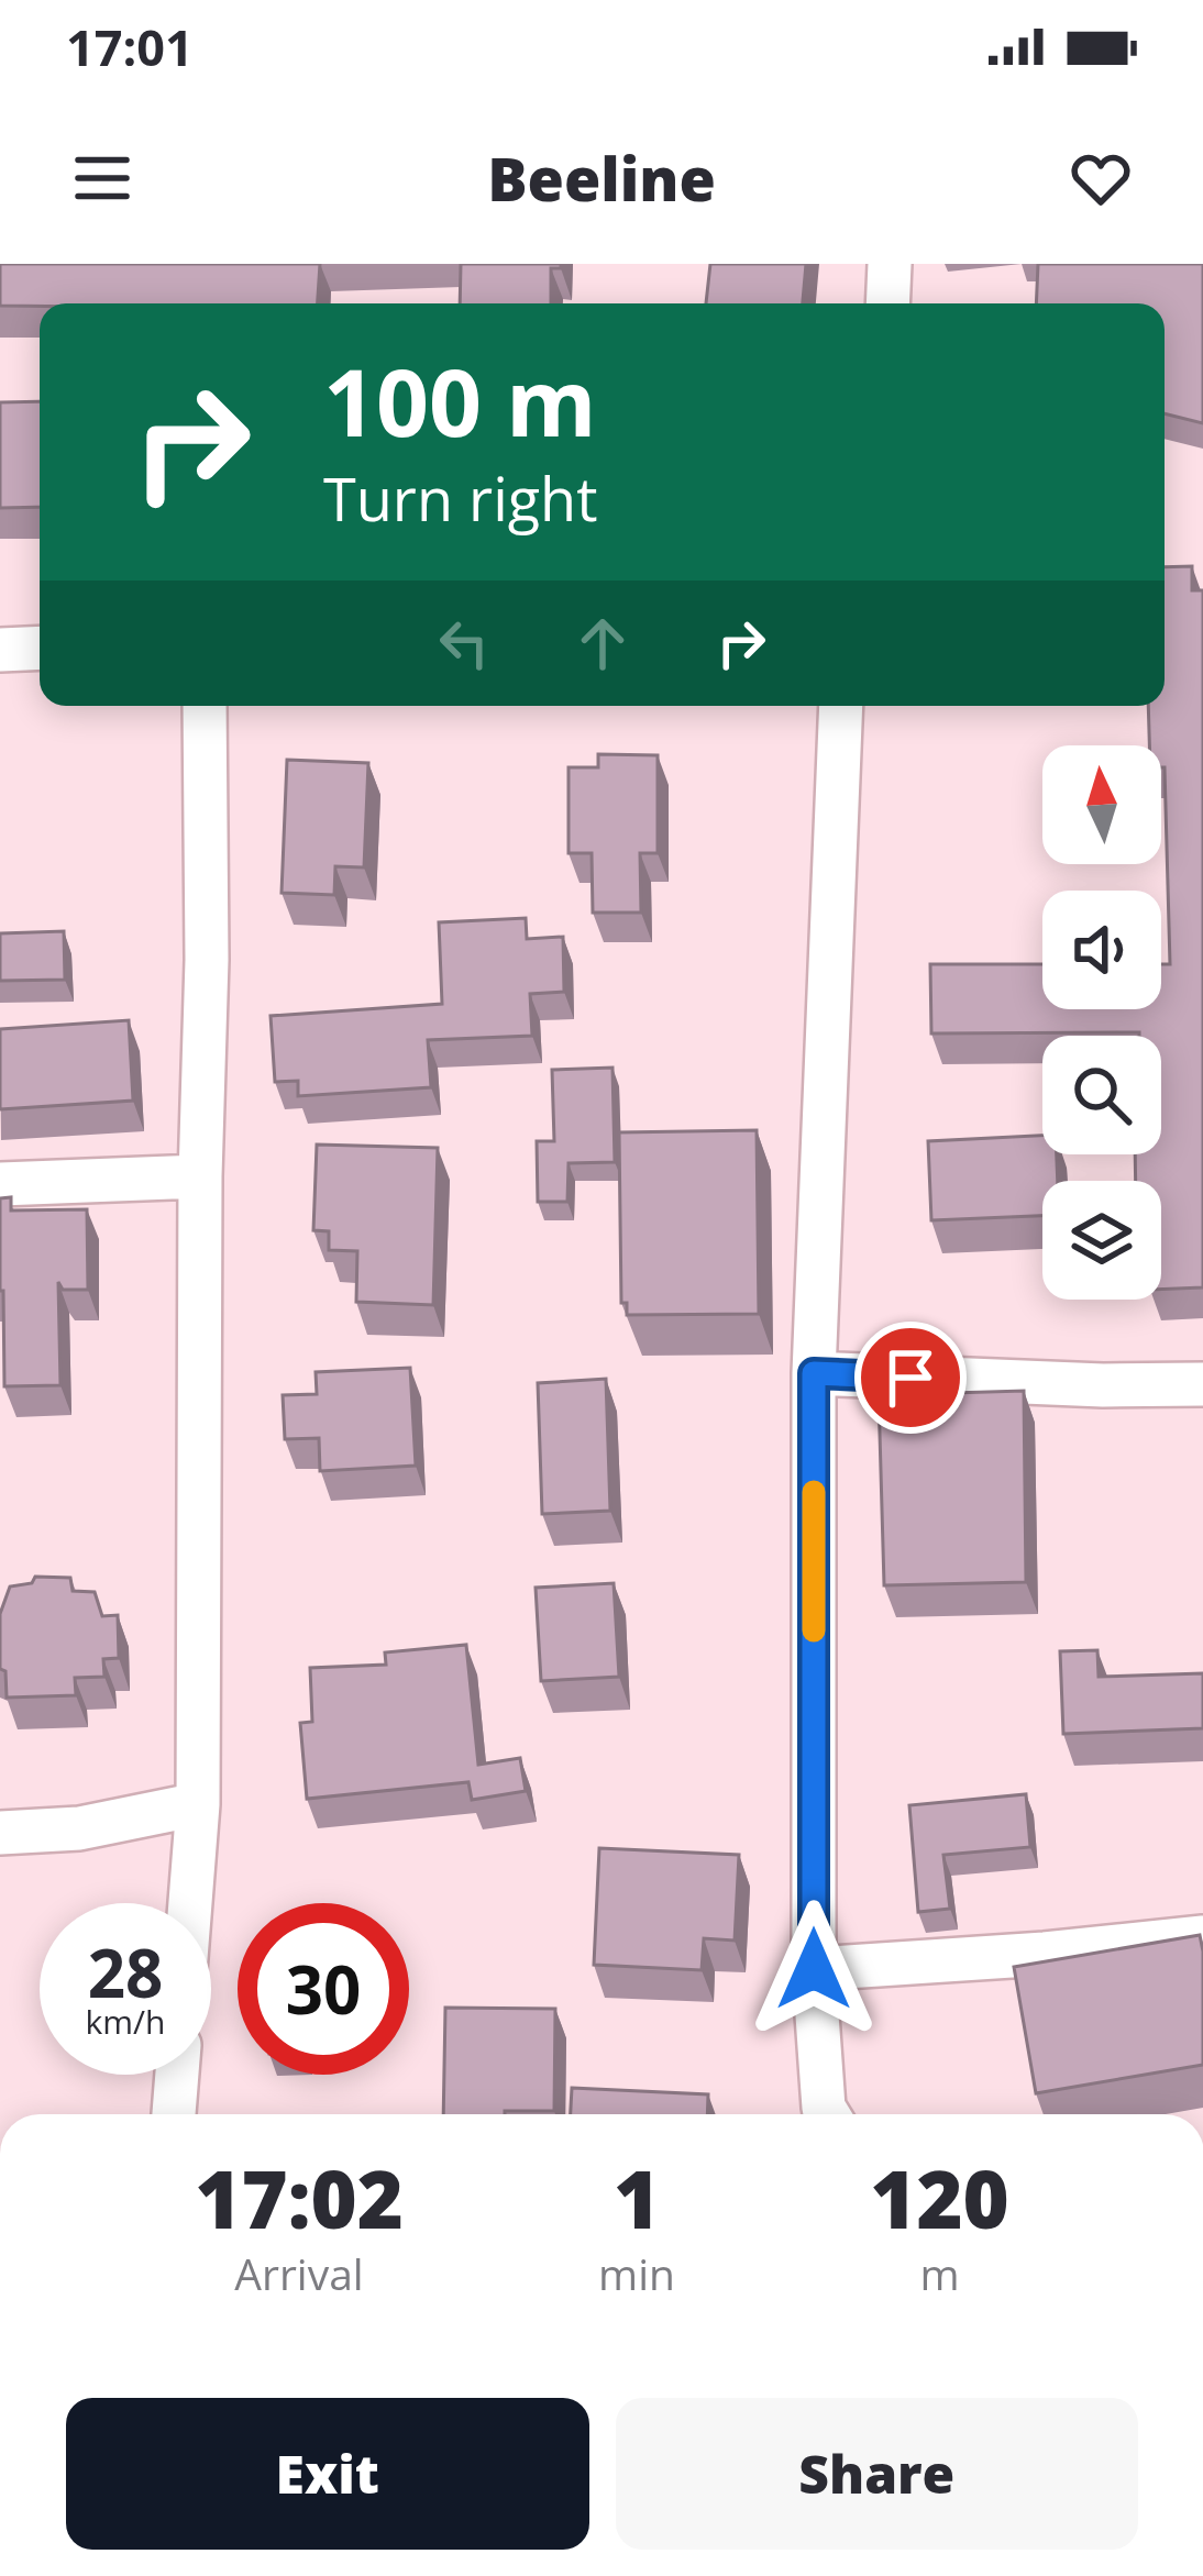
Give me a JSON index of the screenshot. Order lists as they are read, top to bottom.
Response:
{
  "north": "top",
  "page": {
    "status": "17:01",
    "header": "Beeline",
    "turn": ["100 m", "Turn right"],
    "speed": "28 km/h",
    "limit": "30",
    "eta": [
      "17:02",
      "Arrival",
      "1",
      "min",
      "120",
      "m"
    ],
    "buttons": ["Exit", "Share"]
  }
}
